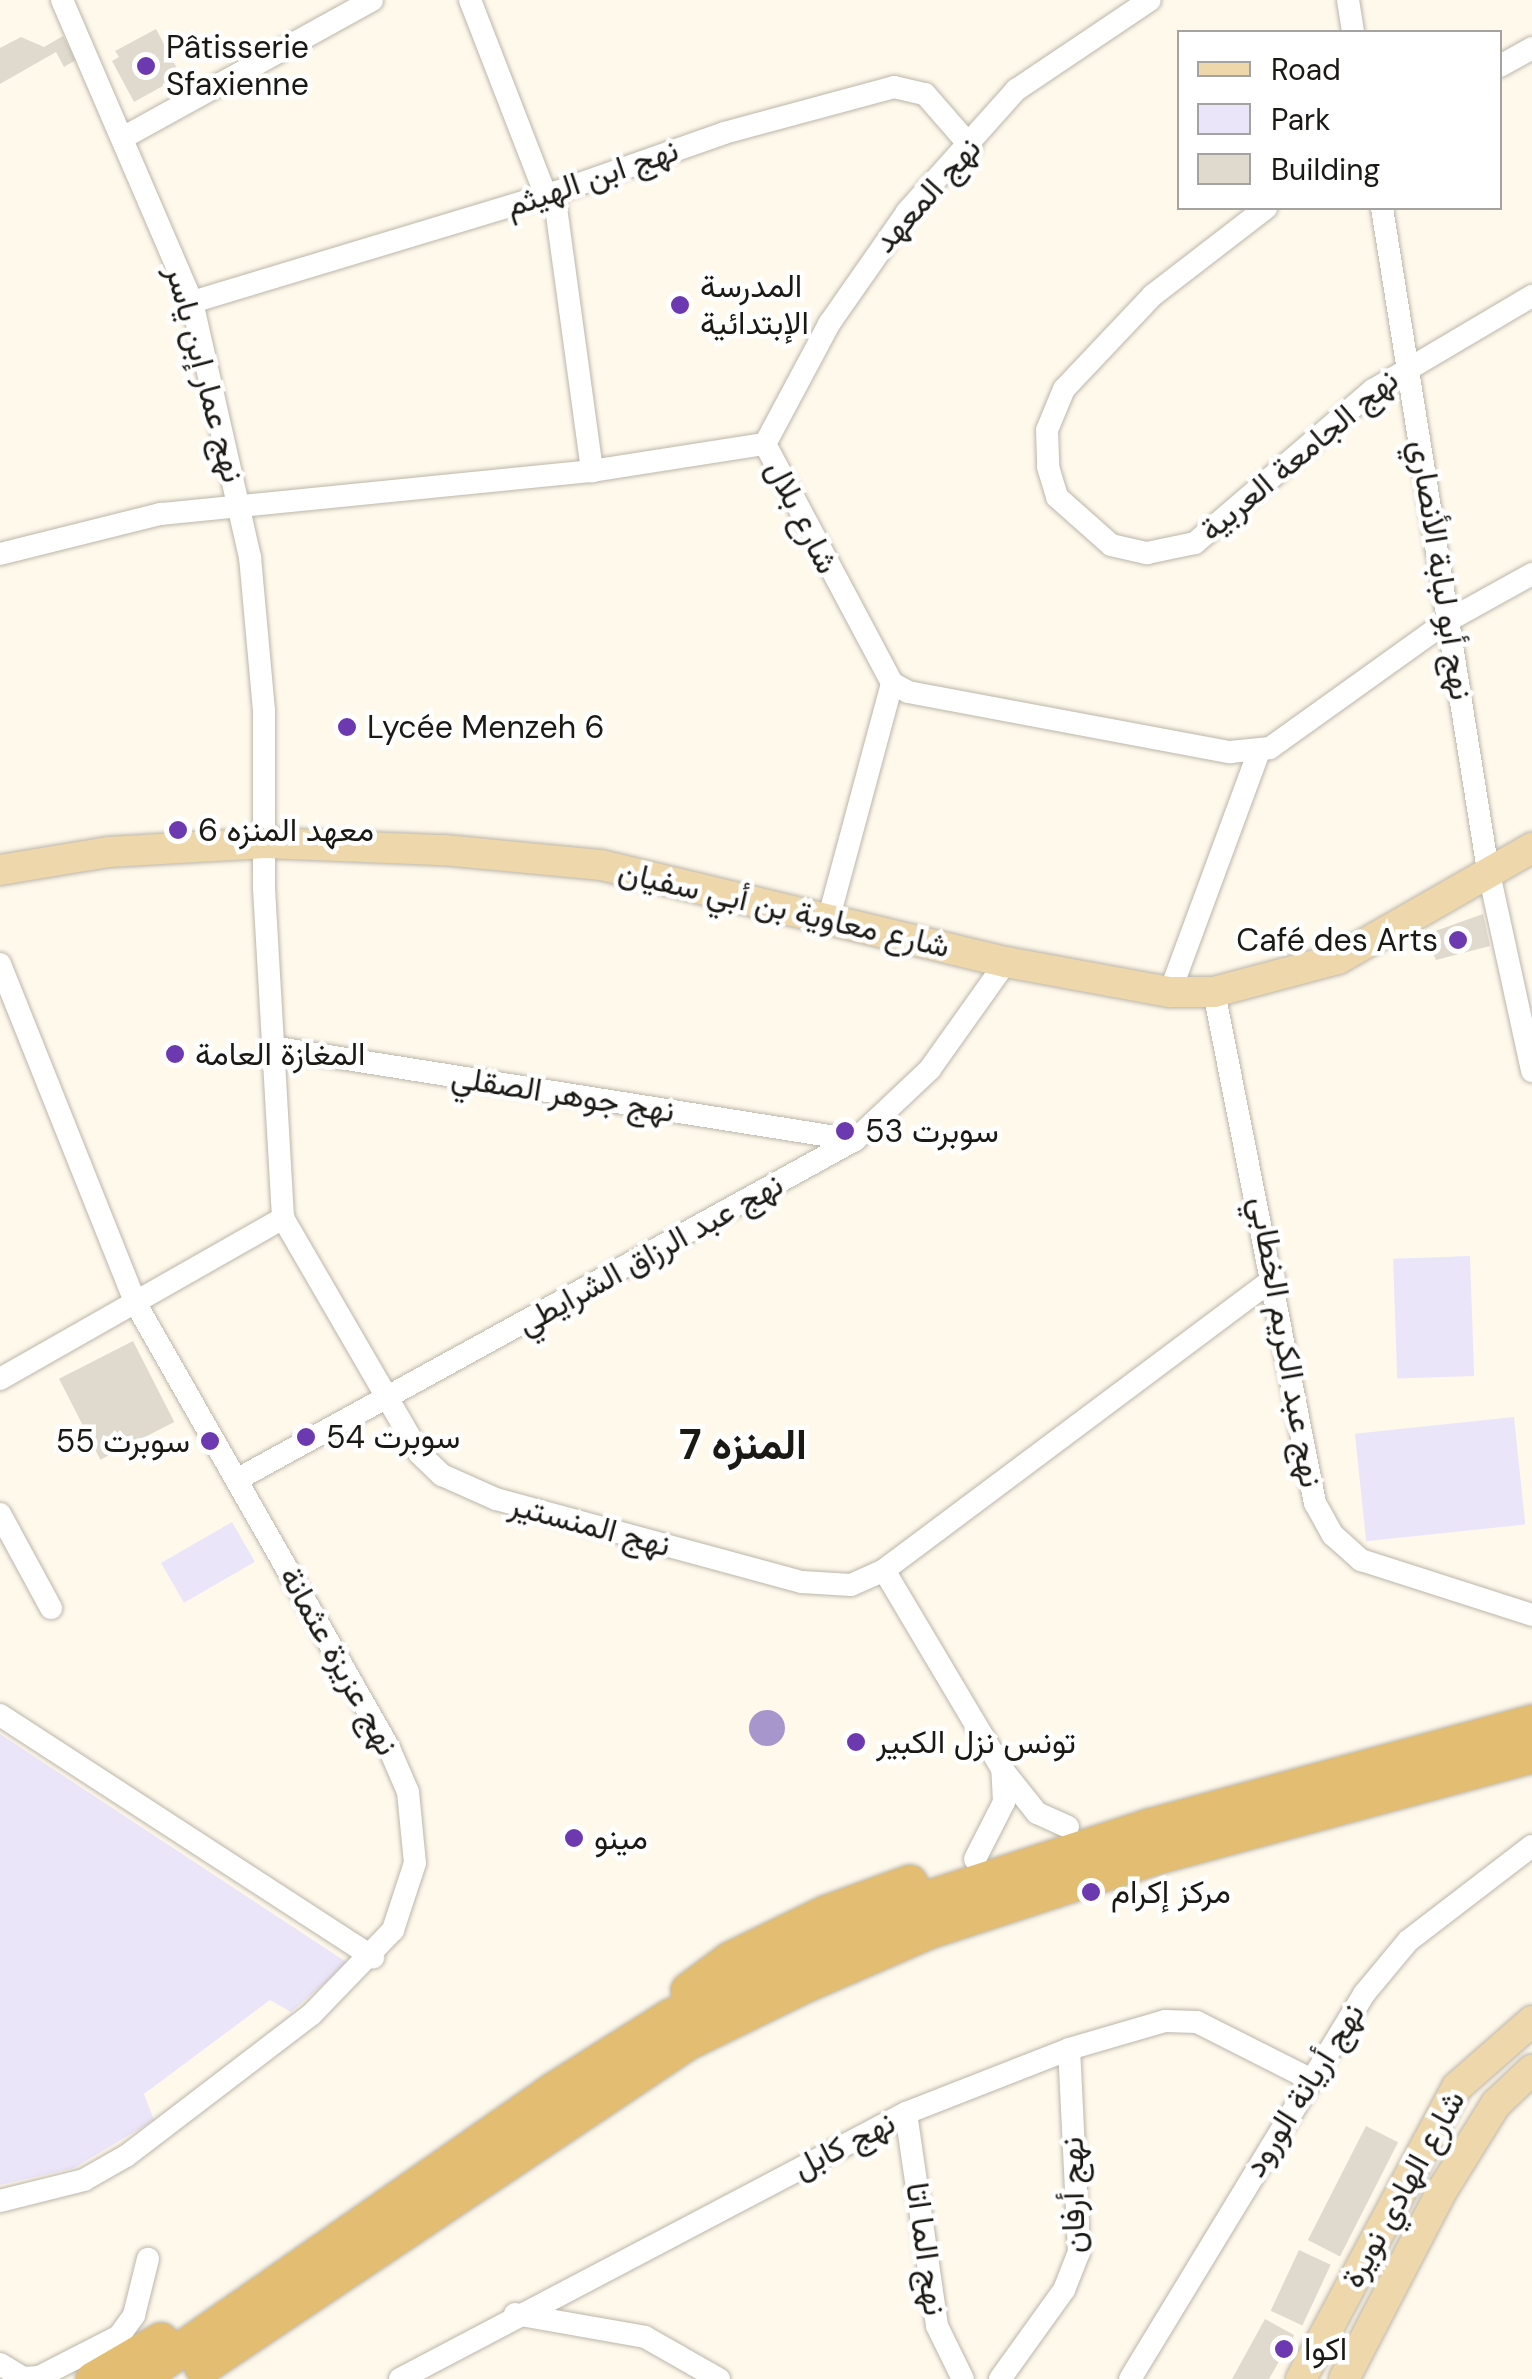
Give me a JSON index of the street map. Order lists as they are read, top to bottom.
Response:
{
  "streets": {
    "main road": ["شارع معاوية بن أبي سفيان", "شارع الهادي نويرة"],
    "street": [
      "نهج ابن الهيثم",
      "نهج المعهد",
      "نهج عمار إبن ياسر",
      "نهج الجامعة العربية",
      "شارع بلال",
      "نهج أبو لبابة الأنصاري",
      "نهج جوهر الصقلي",
      "نهج عبد الرزاق الشرايطي",
      "نهج عبد الكريم الخطابي",
      "نهج المنستير",
      "نهج عزيزة عثمانة",
      "نهج أريانة الورود",
      "نهج كابل",
      "نهج أرفان",
      "نهج الما اتا"
    ]
  },
  "crossings": [
    ["نهج ابن الهيثم", "نهج المعهد"],
    ["نهج ابن الهيثم", "نهج عمار إبن ياسر"],
    ["نهج المعهد", "شارع بلال"],
    ["نهج عمار إبن ياسر", "شارع بلال"],
    ["نهج عمار إبن ياسر", "شارع معاوية بن أبي سفيان"],
    ["نهج عمار إبن ياسر", "نهج المنستير"],
    ["نهج الجامعة العربية", "نهج أبو لبابة الأنصاري"],
    ["نهج أبو لبابة الأنصاري", "شارع معاوية بن أبي سفيان"],
    ["شارع معاوية بن أبي سفيان", "نهج عبد الرزاق الشرايطي"],
    ["شارع معاوية بن أبي سفيان", "نهج عبد الكريم الخطابي"],
    ["شارع معاوية بن أبي سفيان", "نهج المنستير"],
    ["نهج جوهر الصقلي", "نهج عبد الرزاق الشرايطي"],
    ["نهج جوهر الصقلي", "نهج المنستير"],
    ["نهج عبد الرزاق الشرايطي", "نهج المنستير"],
    ["نهج عبد الرزاق الشرايطي", "نهج عزيزة عثمانة"],
    ["نهج عبد الكريم الخطابي", "نهج المنستير"],
    ["نهج أريانة الورود", "نهج كابل"],
    ["نهج كابل", "نهج أرفان"],
    ["نهج كابل", "نهج الما اتا"]
  ],
  "districts": ["المنزه 7"],
  "places": [
    "Pâtisserie Sfaxienne",
    "المدرسة الإبتدائية",
    "Lycée Menzeh 6",
    "معهد المنزه 6",
    "Café des Arts",
    "المغازة العامة",
    "سوبرت 53",
    "سوبرت 54",
    "سوبرت 55",
    "تونس نزل الكبير",
    "مينو",
    "مركز إكرام",
    "اكوا"
  ],
  "legend": ["Road", "Park", "Building"]
}
